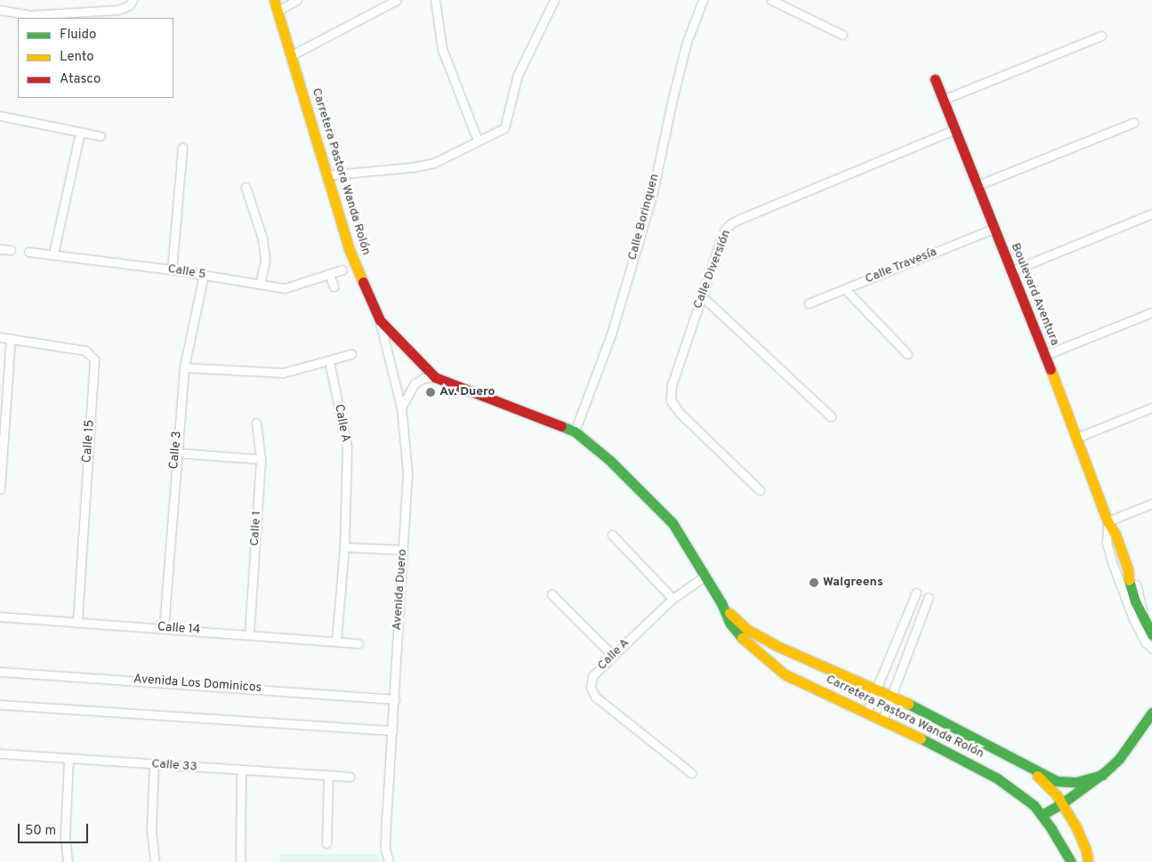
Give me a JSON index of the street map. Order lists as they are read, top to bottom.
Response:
{
  "streets": {
    "street": [
      "Carretera Pastora Wanda Rolón",
      "Calle Borinquen",
      "Calle Travesía",
      "Calle Diversión",
      "Calle 5",
      "Boulevard Aventura",
      "Calle A",
      "Calle 15",
      "Calle 3",
      "Calle 1",
      "Avenida Duero",
      "Calle 14",
      "Avenida Los Dominicos",
      "Calle 33"
    ]
  },
  "crossings": [
    ["Carretera Pastora Wanda Rolón", "Calle Borinquen"],
    ["Carretera Pastora Wanda Rolón", "Calle A"],
    ["Carretera Pastora Wanda Rolón", "Avenida Duero"],
    ["Calle Travesía", "Boulevard Aventura"],
    ["Calle Diversión", "Boulevard Aventura"],
    ["Calle 5", "Calle 3"],
    ["Calle A", "Calle 14"],
    ["Calle 15", "Calle 14"],
    ["Calle 3", "Calle 14"],
    ["Calle 1", "Calle 14"],
    ["Avenida Duero", "Avenida Los Dominicos"]
  ],
  "places": ["Av. Duero", "Walgreens"],
  "legend": ["Fluido", "Lento", "Atasco"],
  "scale_bar": "50 m"
}
